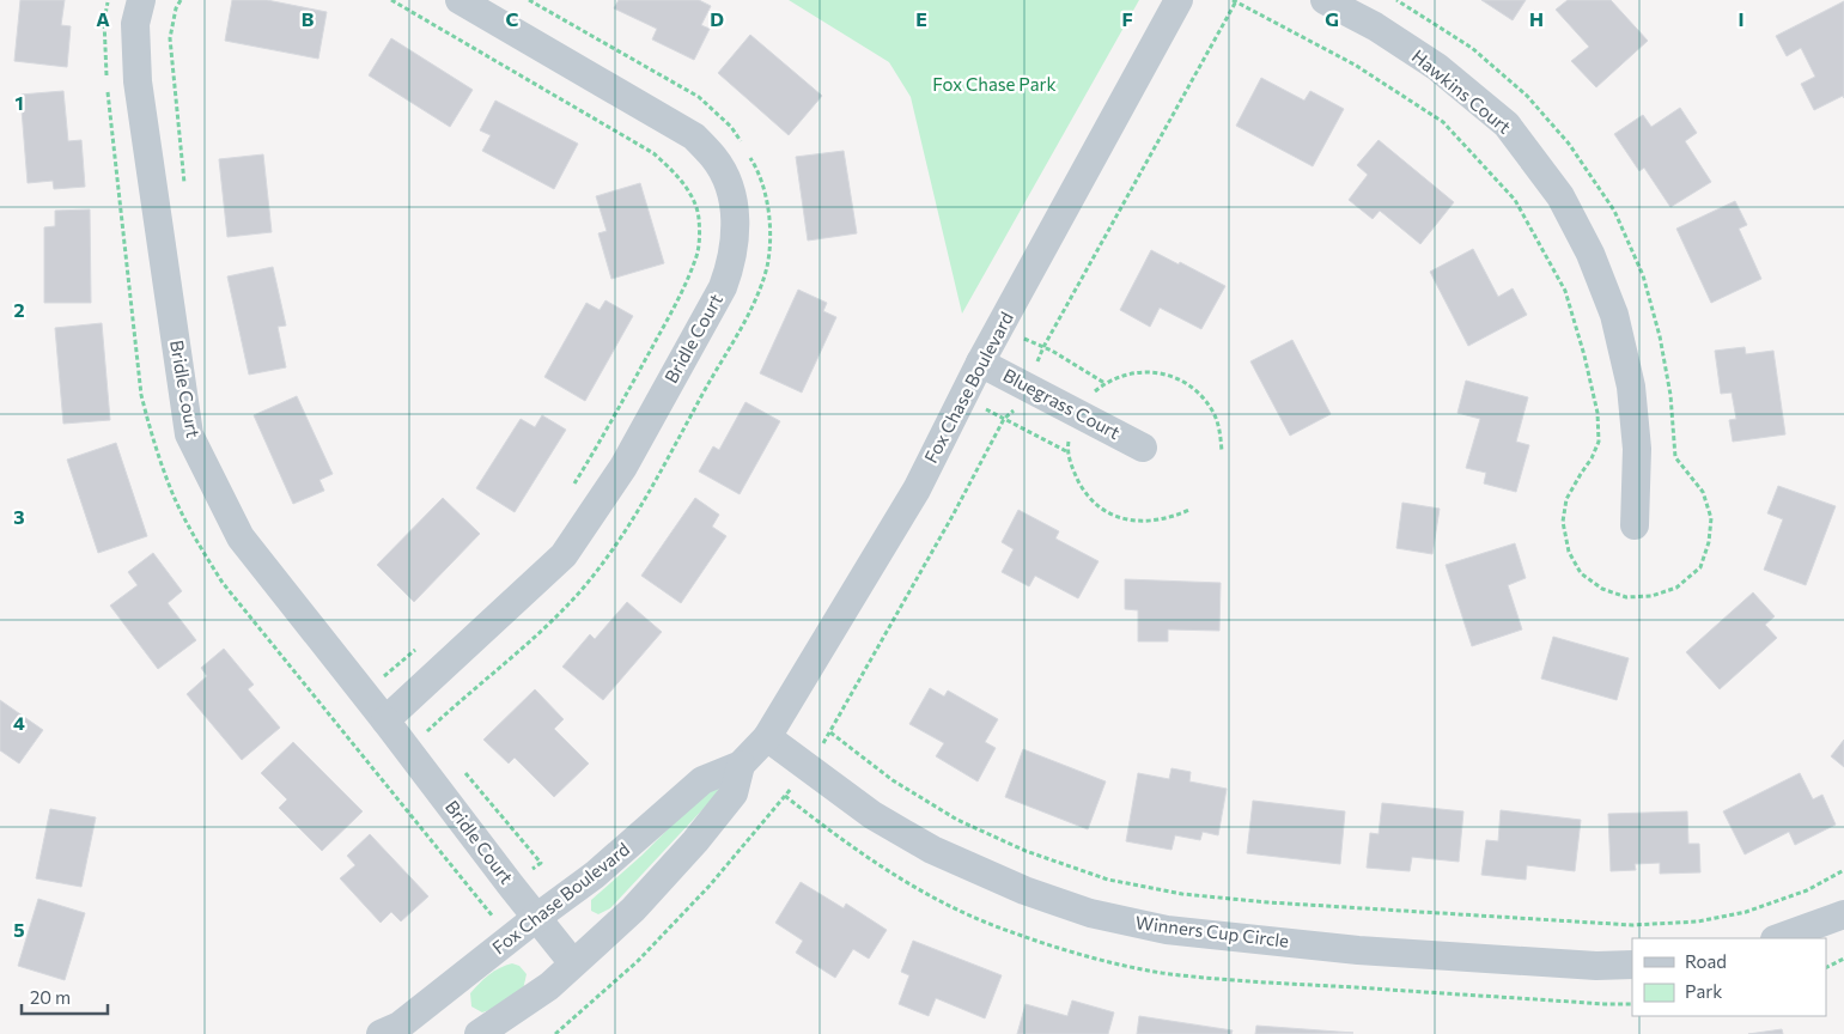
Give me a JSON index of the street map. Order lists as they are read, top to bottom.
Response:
{
  "streets": {
    "street": [
      "Hawkins Court",
      "Bridle Court",
      "Fox Chase Boulevard",
      "Bluegrass Court",
      "Winners Cup Circle"
    ]
  },
  "crossings": [
    ["Bridle Court", "Fox Chase Boulevard"],
    ["Fox Chase Boulevard", "Bluegrass Court"],
    ["Fox Chase Boulevard", "Winners Cup Circle"]
  ],
  "parks": ["Fox Chase Park"],
  "legend": ["Road", "Park"],
  "scale_bar": "20 m",
  "grid": {
    "columns": [
      "A",
      "B",
      "C",
      "D",
      "E",
      "F",
      "G",
      "H",
      "I"
    ],
    "rows": [
      "1",
      "2",
      "3",
      "4",
      "5"
    ]
  }
}
